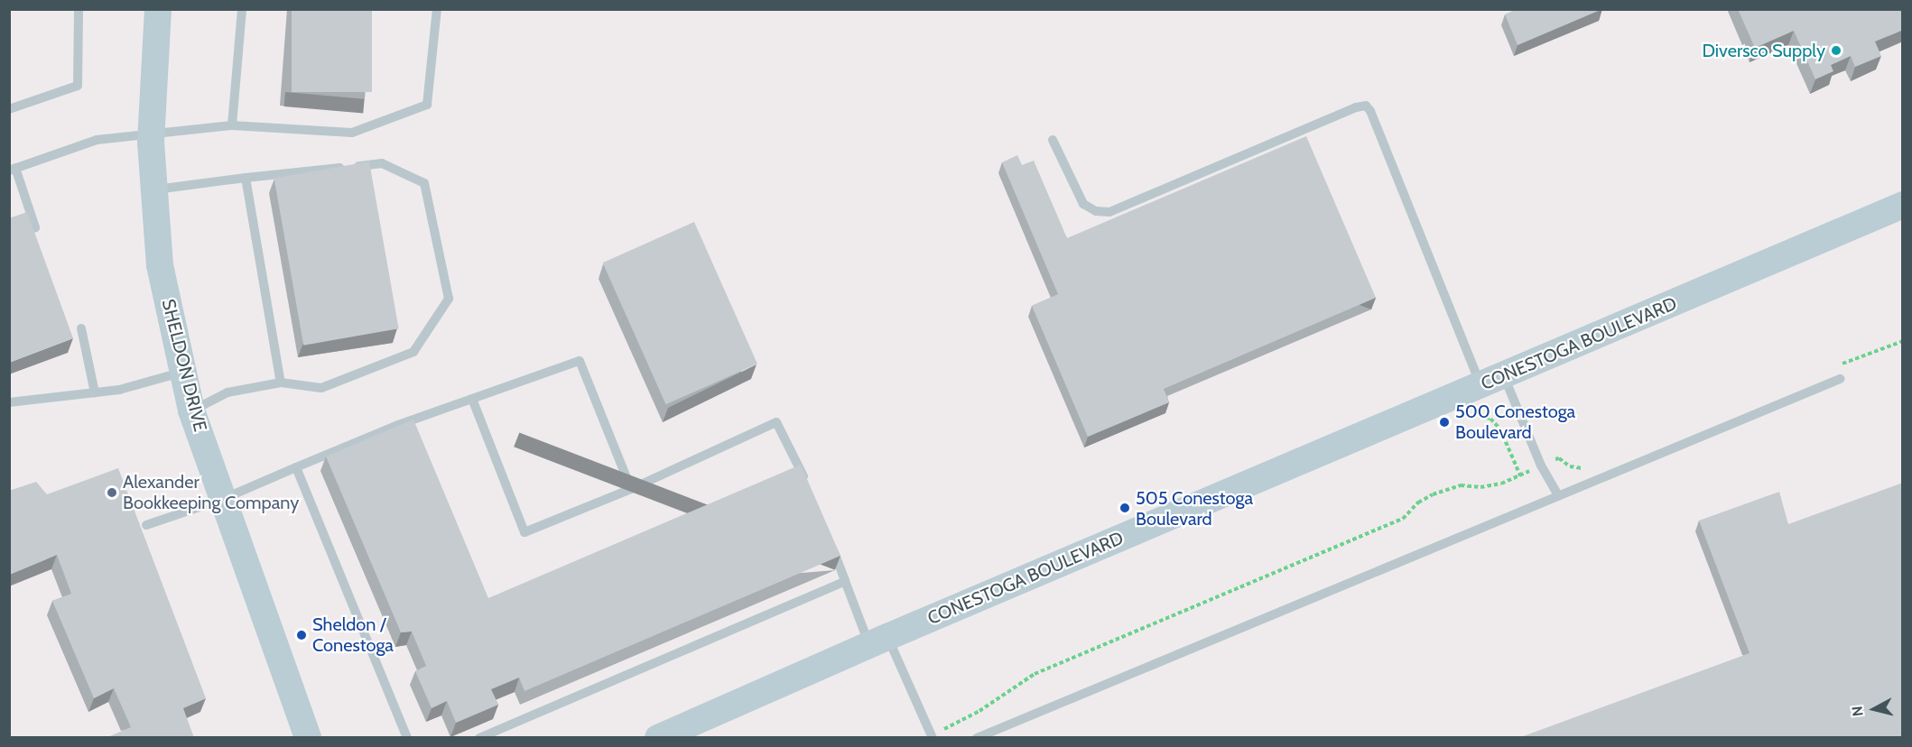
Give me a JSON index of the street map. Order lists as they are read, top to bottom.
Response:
{
  "streets": {
    "street": ["CONESTOGA BOULEVARD", "SHELDON DRIVE"]
  },
  "places": [
    "Diversco Supply",
    "500 Conestoga Boulevard",
    "Alexander Bookkeeping Company",
    "505 Conestoga Boulevard",
    "Sheldon / Conestoga"
  ],
  "north": "left"
}
